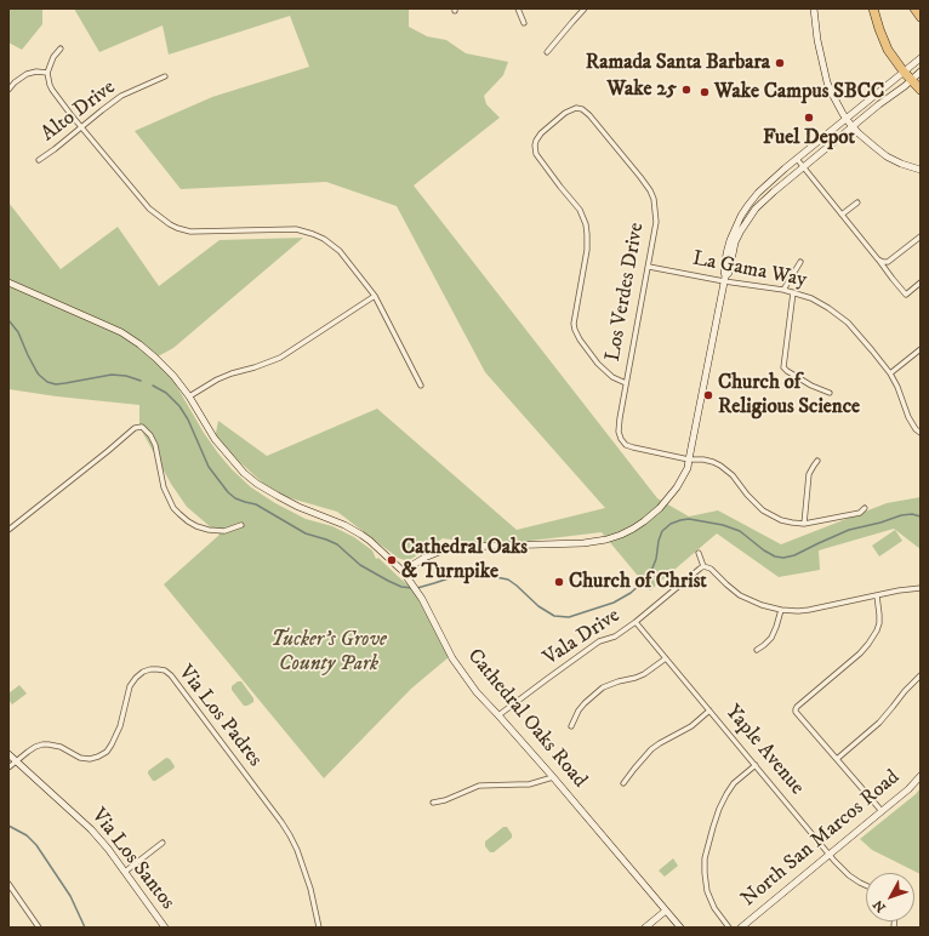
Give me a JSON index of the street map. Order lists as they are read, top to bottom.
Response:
{
  "streets": {
    "main road": ["Cathedral Oaks Road", "North San Marcos Road", "Via Los Santos"],
    "street": [
      "Alto Drive",
      "La Gama Way",
      "Los Verdes Drive",
      "Vala Drive",
      "Via Los Padres",
      "Yaple Avenue"
    ]
  },
  "crossings": [
    ["La Gama Way", "Los Verdes Drive"],
    ["Vala Drive", "Cathedral Oaks Road"],
    ["Vala Drive", "Yaple Avenue"],
    ["Via Los Padres", "Via Los Santos"],
    ["Yaple Avenue", "North San Marcos Road"]
  ],
  "parks": ["Tucker's Grove County Park"],
  "places": [
    "Ramada Santa Barbara",
    "Wake 25",
    "Wake Campus SBCC",
    "Fuel Depot",
    "Church of Religious Science",
    "Cathedral Oaks & Turnpike",
    "Church of Christ"
  ],
  "north": "bottom left"
}
